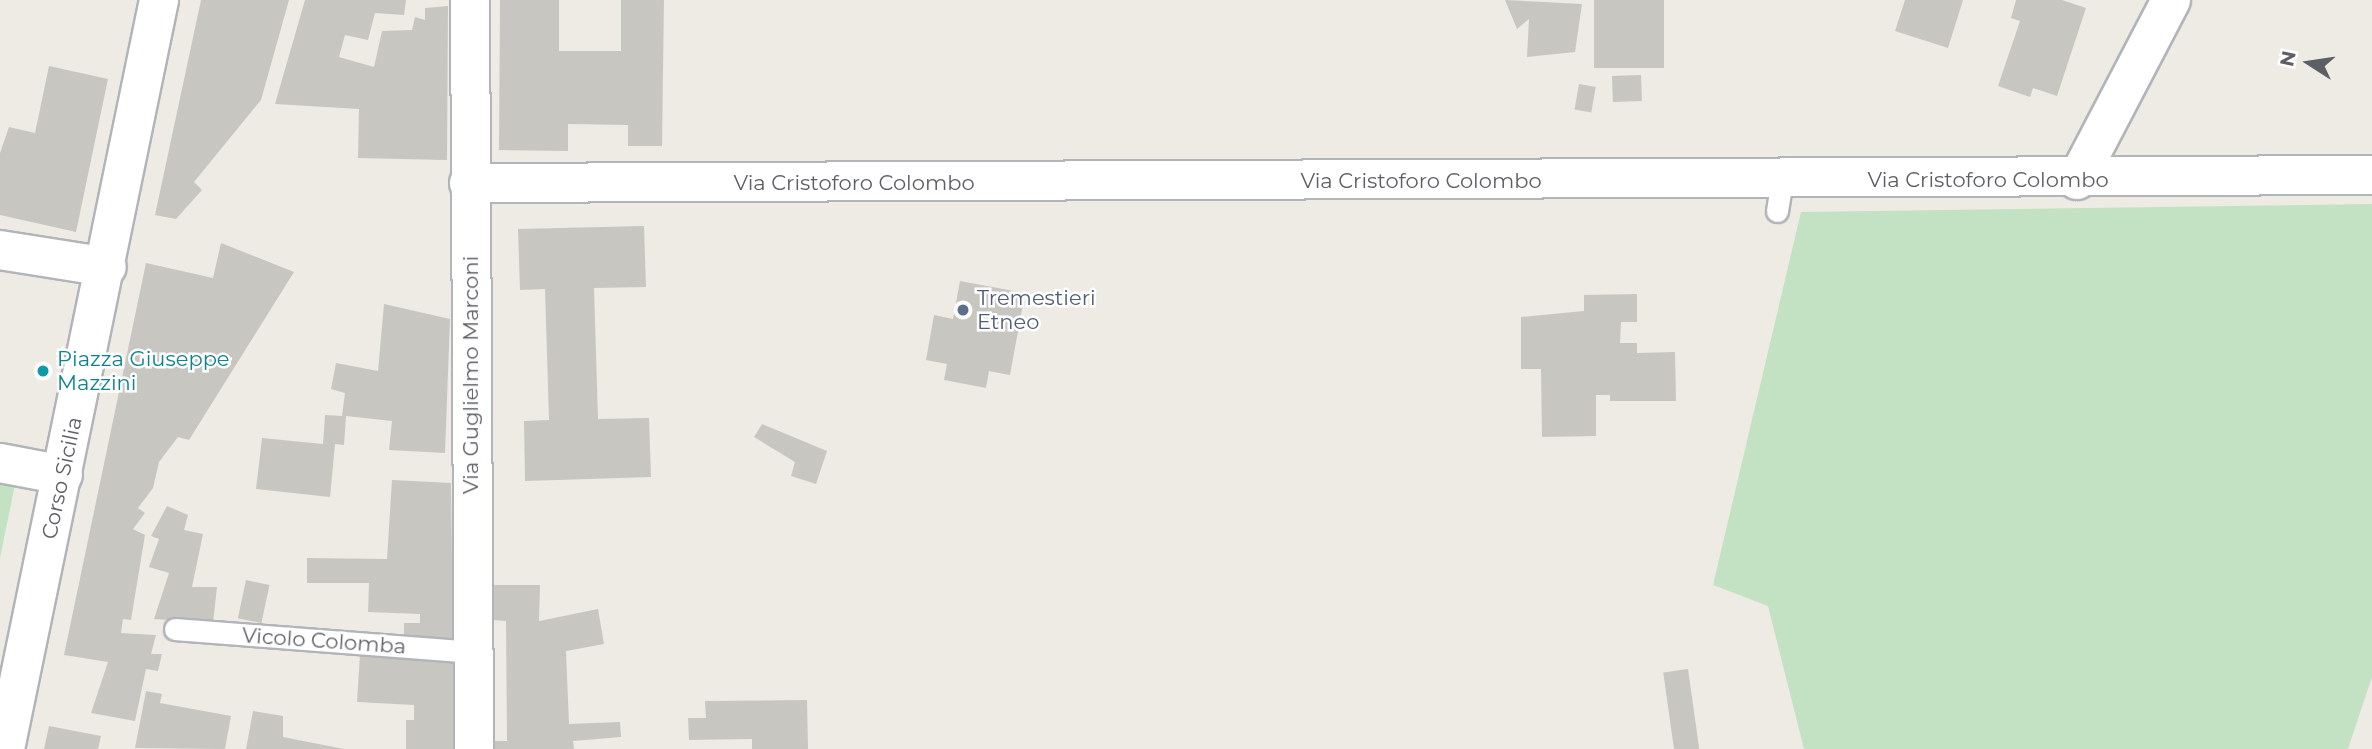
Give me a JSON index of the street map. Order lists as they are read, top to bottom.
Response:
{
  "streets": {
    "street": ["Via Cristoforo Colombo", "Via Guglielmo Marconi", "Corso Sicilia"],
    "lane": ["Vicolo Colomba"]
  },
  "crossings": [
    ["Via Cristoforo Colombo", "Via Guglielmo Marconi"],
    ["Via Guglielmo Marconi", "Vicolo Colomba"]
  ],
  "places": ["Tremestieri Etneo", "Piazza Giuseppe Mazzini"],
  "north": "left"
}
